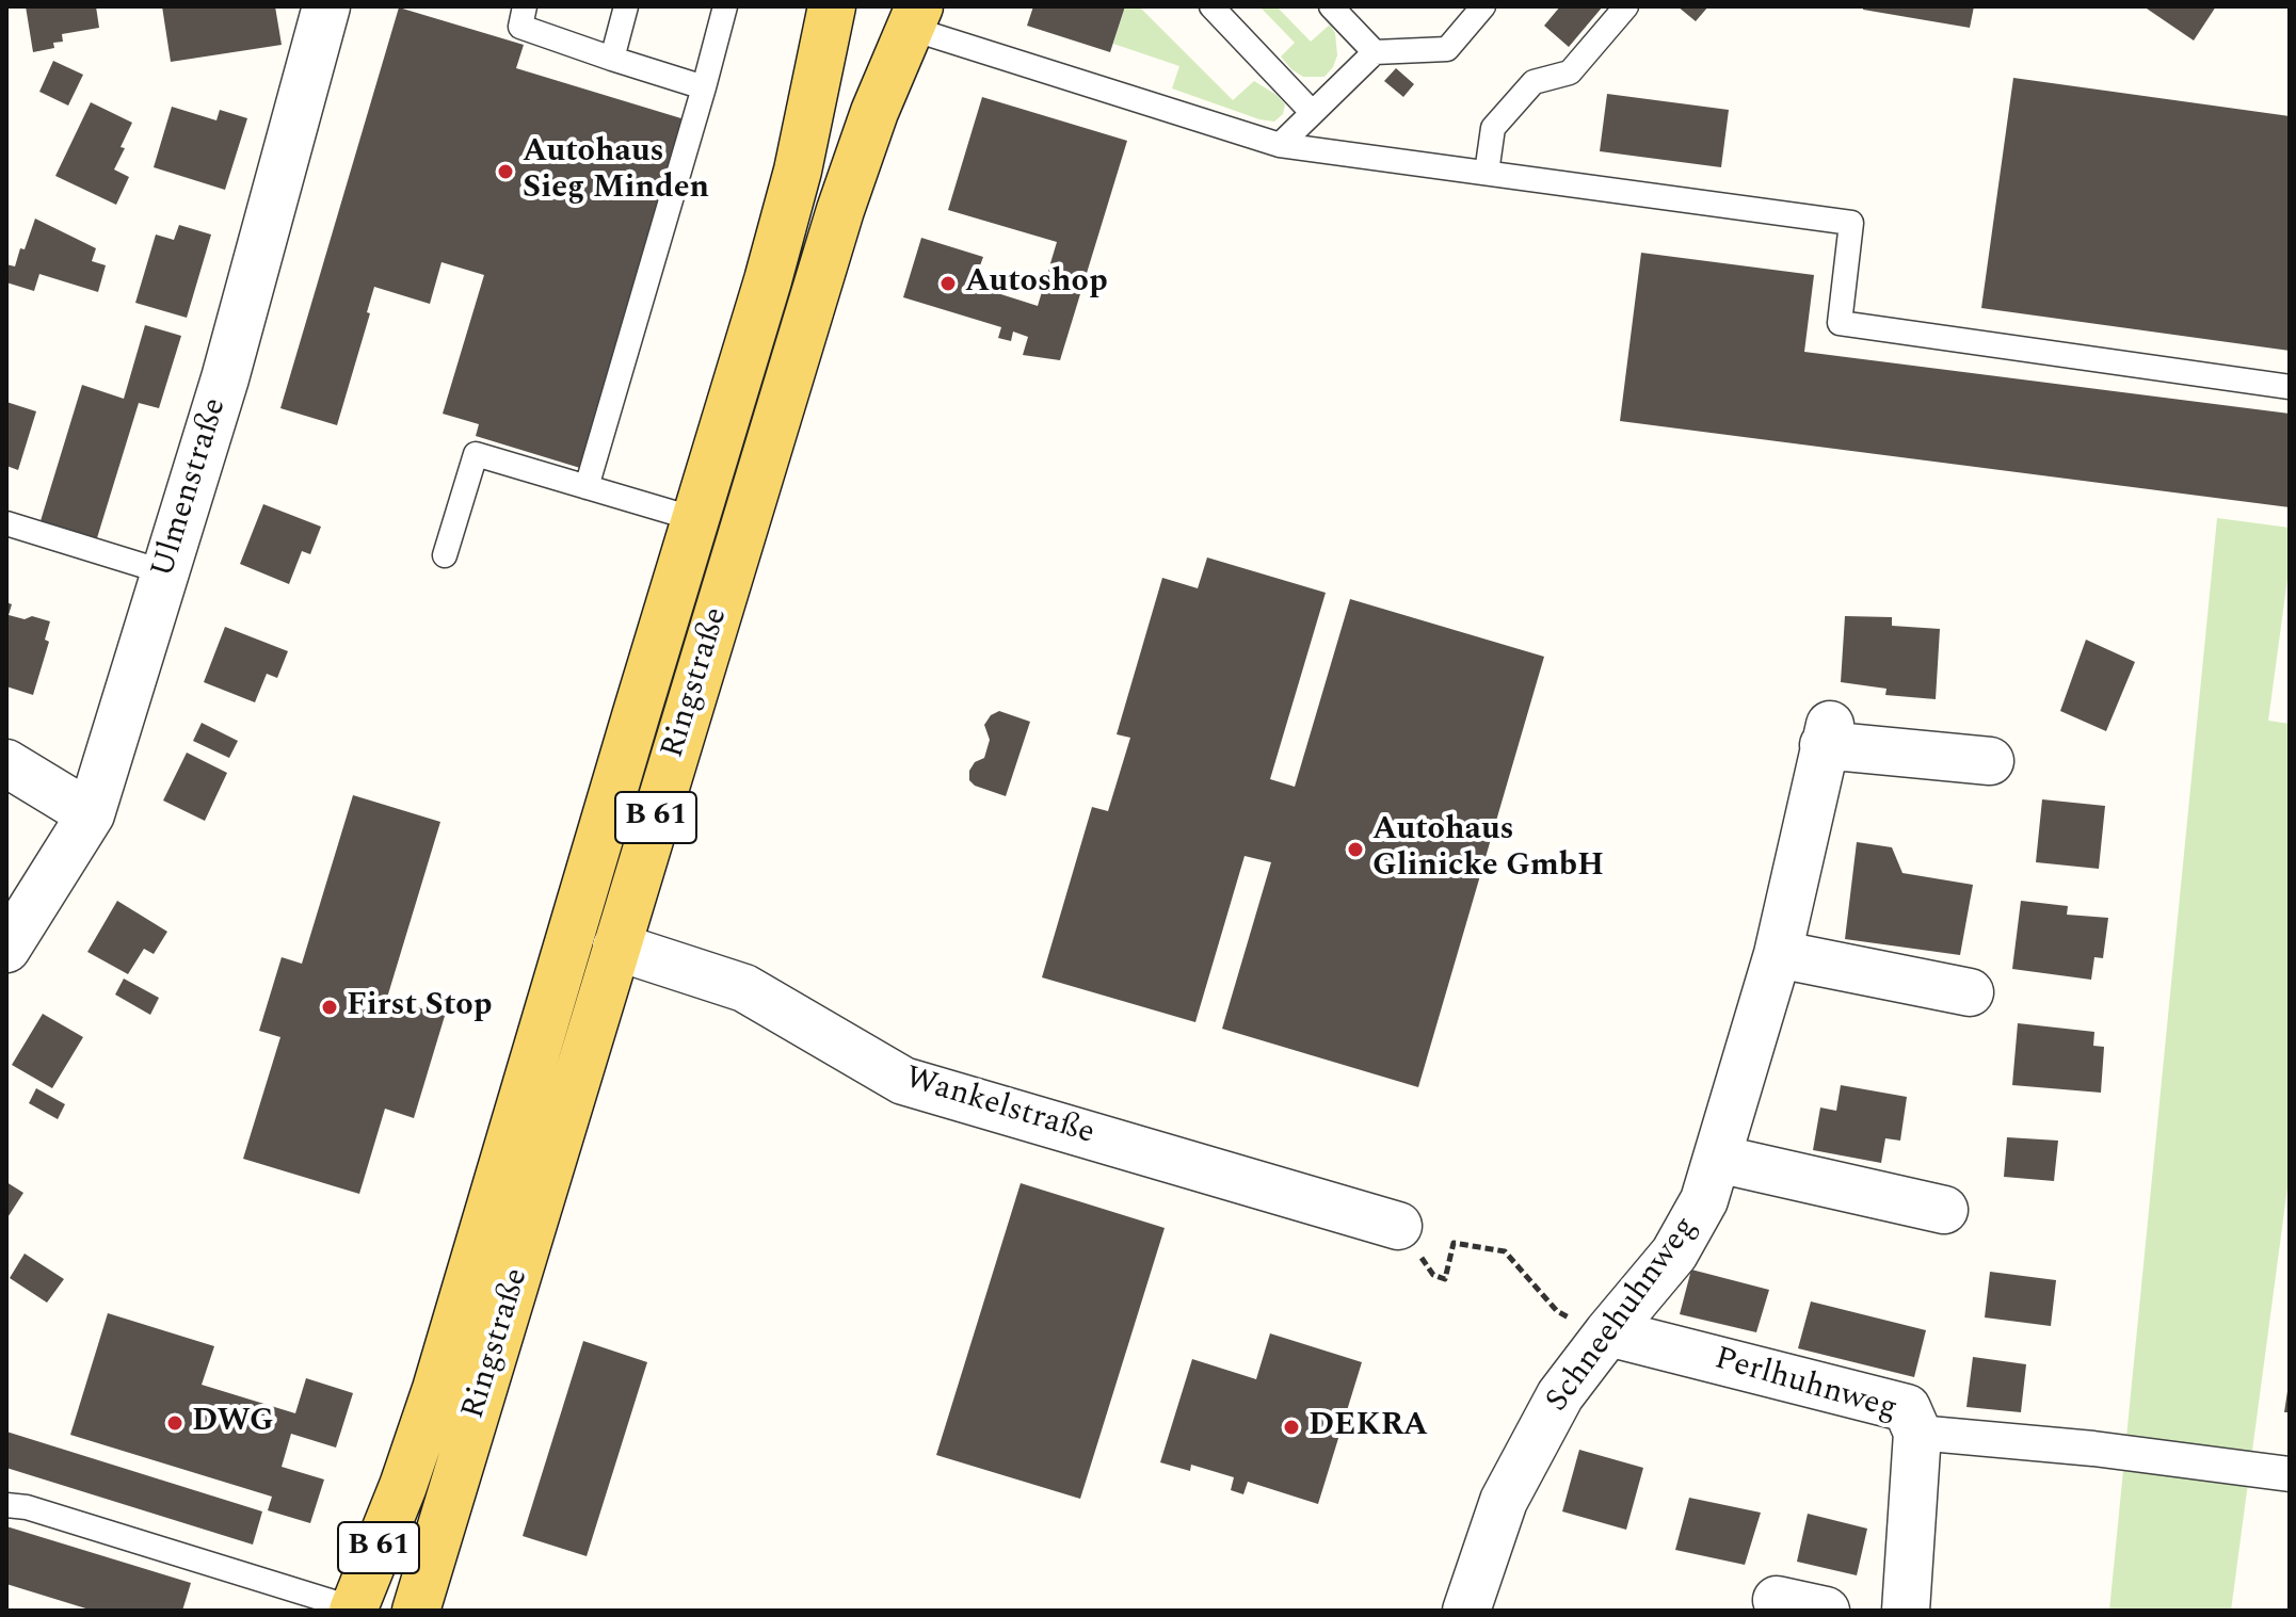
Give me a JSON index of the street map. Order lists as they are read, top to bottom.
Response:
{
  "streets": {
    "main road": ["Ringstraße", "B 61"],
    "street": [
      "Ulmenstraße",
      "Wankelstraße",
      "Schneehuhnweg",
      "Perlhuhnweg"
    ]
  },
  "crossings": [
    ["Ringstraße", "Wankelstraße"],
    ["Schneehuhnweg", "Perlhuhnweg"]
  ],
  "places": [
    "Autohaus Sieg Minden",
    "Autoshop",
    "Autohaus Glinicke GmbH",
    "First Stop",
    "DWG",
    "DEKRA"
  ]
}
